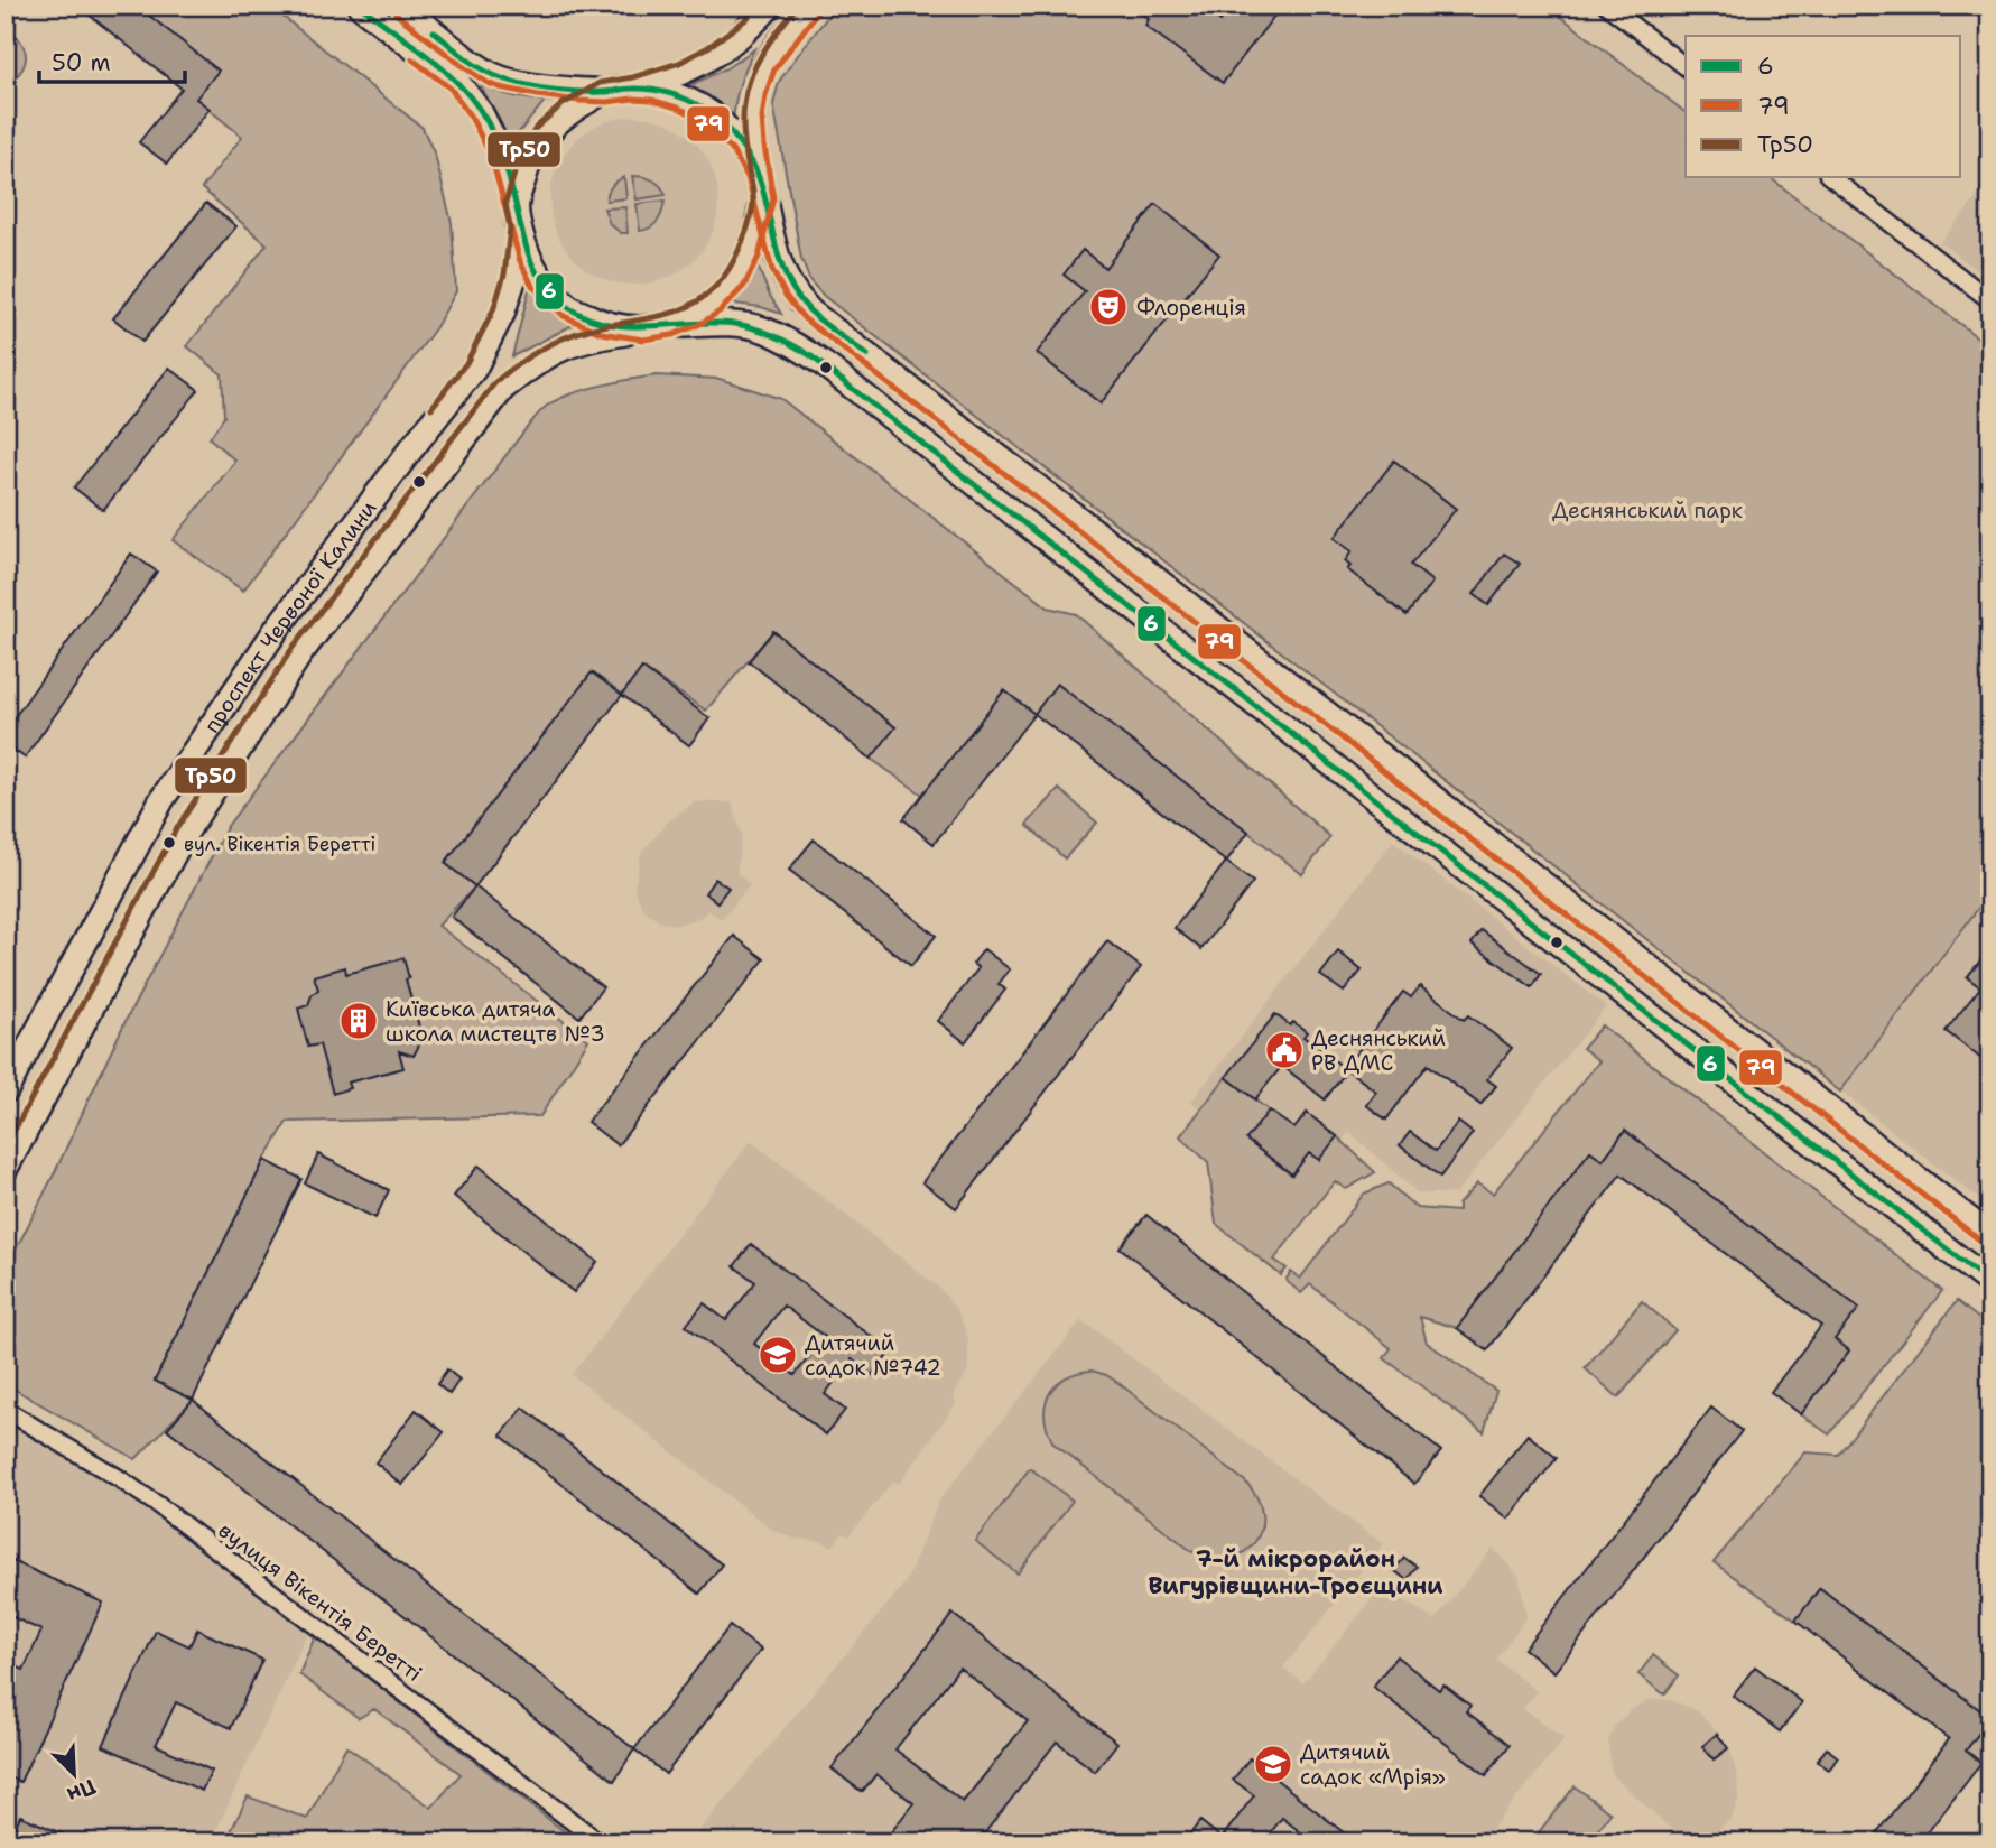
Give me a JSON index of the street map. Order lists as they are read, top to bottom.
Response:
{
  "streets": {
    "main road": ["проспект Червоної Калини"],
    "street": ["вулиця Вікентія Беретті"]
  },
  "districts": ["7-й мікрорайон Вигурівщини-Троєщини"],
  "parks": ["Деснянський парк"],
  "places": {
    "theatre": ["Флоренція"],
    "other": ["вул. Вікентія Беретті"],
    "building": ["Київська дитяча школа мистецтв №3"],
    "public building": ["Деснянський РВ ДМС"],
    "school or university": ["Дитячий садок №742", "Дитячий садок «Мрія»"]
  },
  "lines": ["transit line 6", "transit line Тр50", "transit line 79"],
  "legend": ["6", "79", "Тр50"],
  "scale_bar": "50 m",
  "north": "bottom right"
}
